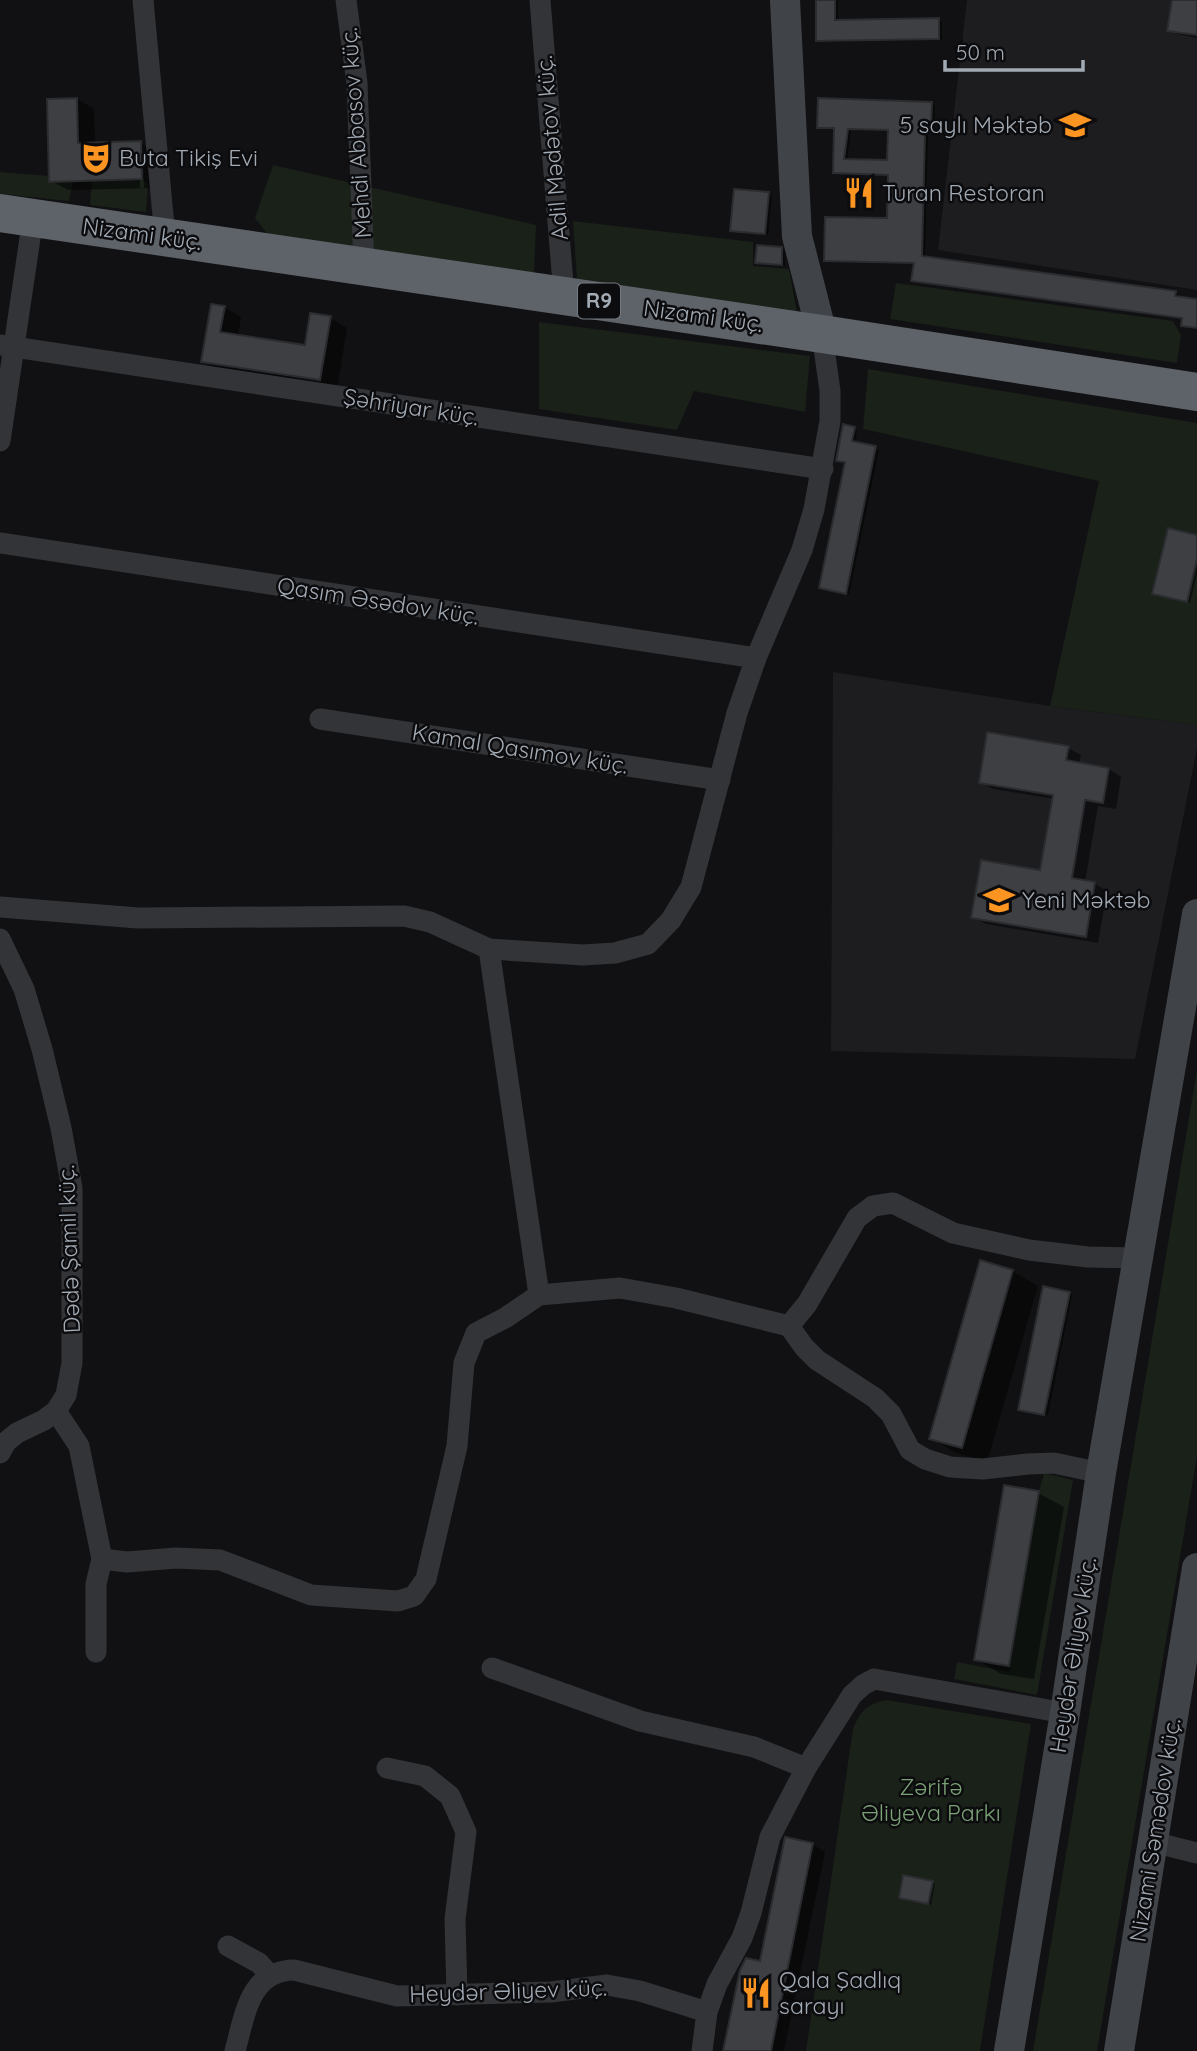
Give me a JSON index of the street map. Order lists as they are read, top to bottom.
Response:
{
  "streets": {
    "highway": ["Nizami küç.", "R9"],
    "main road": ["Heydər Əliyev küç.", "Nizami Səmədov küç."],
    "street": [
      "Mehdi Abbasov küç.",
      "Adil Mədətov küç.",
      "Şəhriyar küç.",
      "Qasım Əsədov küç.",
      "Kamal Qasımov küç.",
      "Dədə Şamil küç."
    ]
  },
  "crossings": [
    ["Mehdi Abbasov küç.", "Nizami küç."],
    ["Adil Mədətov küç.", "Nizami küç."]
  ],
  "parks": ["Zərifə Əliyeva Parkı"],
  "places": {
    "school or university": ["5 saylı Məktəb", "Yeni Məktəb"],
    "theatre": ["Buta Tikiş Evi"],
    "restaurant": ["Turan Restoran", "Qala Şadlıq sarayı"]
  },
  "scale_bar": "50 m"
}
